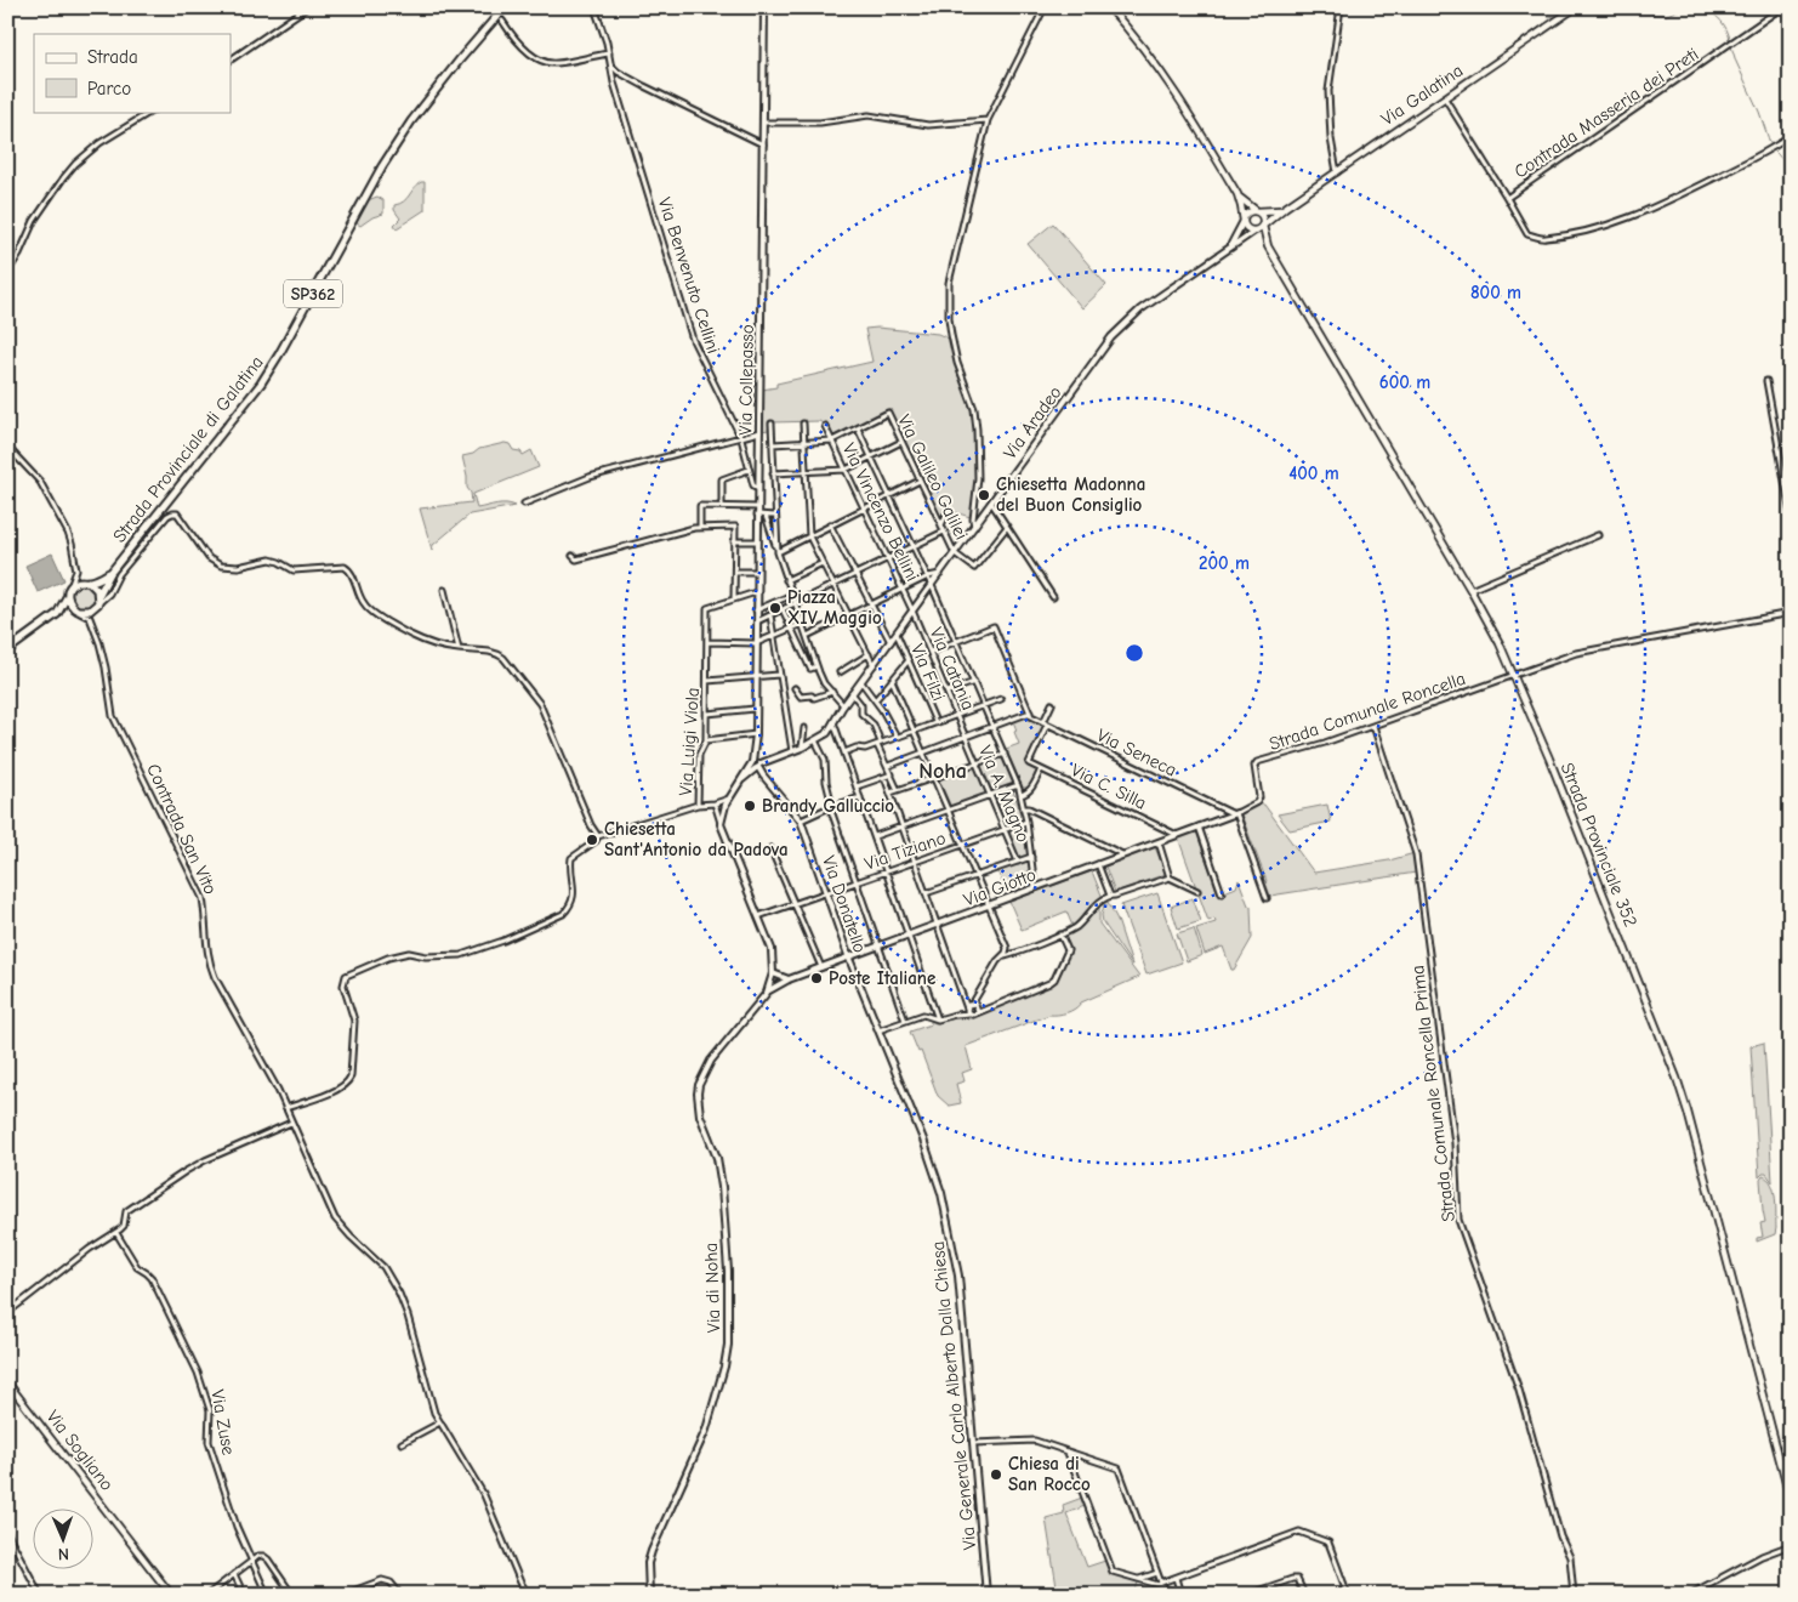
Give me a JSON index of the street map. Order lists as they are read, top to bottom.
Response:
{
  "streets": {
    "main road": [
      "Via Galatina",
      "SP362",
      "Strada Provinciale di Galatina",
      "Strada Provinciale 352",
      "Via Sogliano"
    ],
    "street": [
      "Contrada Masseria dei Preti",
      "Via Benvenuto Cellini",
      "Via Collepasso",
      "Via Aradeo",
      "Via Galileo Galilei",
      "Via Vincenzo Bellini",
      "Via Catania",
      "Via Filzi",
      "Strada Comunale Roncella",
      "Via Luigi Viola",
      "Via Seneca",
      "Via C. Silla",
      "Via A. Magno",
      "Contrada San Vito",
      "Via Tiziano",
      "Via Giotto",
      "Via Donatello",
      "Strada Comunale Roncella Prima",
      "Via di Noha",
      "Via Generale Carlo Alberto Dalla Chiesa",
      "Via Zuse"
    ]
  },
  "crossings": [
    ["Via Galatina", "Via Aradeo"],
    ["Via Galatina", "Strada Provinciale 352"],
    ["Via Benvenuto Cellini", "Via Collepasso"],
    ["Via Collepasso", "Via Donatello"],
    ["Via Aradeo", "Via Galileo Galilei"],
    ["Via Aradeo", "Via Vincenzo Bellini"],
    ["Via Aradeo", "Via Catania"],
    ["Via Aradeo", "Via Filzi"],
    ["Via Aradeo", "Strada Provinciale 352"],
    ["Via Vincenzo Bellini", "Via Catania"],
    ["Via Catania", "Via A. Magno"],
    ["Strada Comunale Roncella", "Via Seneca"],
    ["Strada Comunale Roncella", "Strada Provinciale 352"],
    ["Strada Comunale Roncella", "Via Giotto"],
    ["Strada Comunale Roncella", "Strada Comunale Roncella Prima"],
    ["Via Seneca", "Via C. Silla"],
    ["Via Seneca", "Via Giotto"],
    ["Via C. Silla", "Via Giotto"],
    ["Via A. Magno", "Via Tiziano"],
    ["Via Tiziano", "Via Donatello"],
    ["Via Giotto", "Via Donatello"],
    ["Via Giotto", "Via di Noha"],
    ["Via Donatello", "Via Generale Carlo Alberto Dalla Chiesa"]
  ],
  "districts": ["Noha"],
  "places": [
    "Chiesetta Madonna del Buon Consiglio",
    "Piazza XIV Maggio",
    "Brandy Galluccio",
    "Chiesetta Sant'Antonio da Padova",
    "Poste Italiane",
    "Chiesa di San Rocco"
  ],
  "legend": ["Strada", "Parco"],
  "north": "bottom",
  "rings": [
    "800 m",
    "600 m",
    "400 m",
    "200 m"
  ]
}
